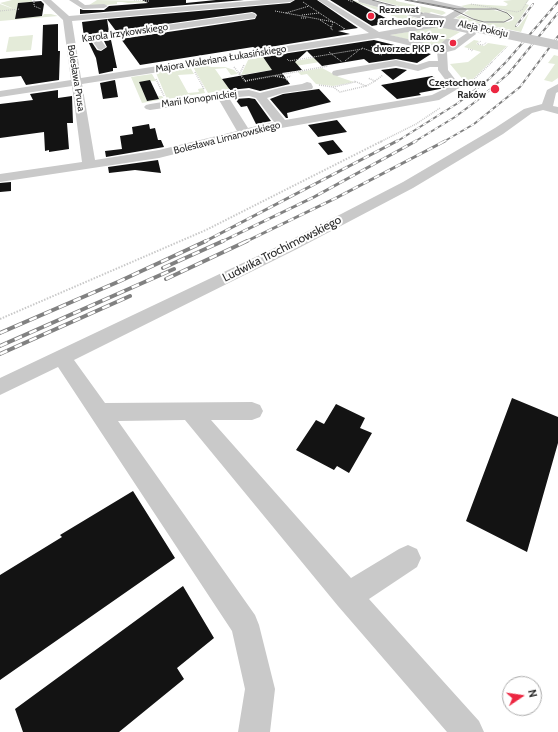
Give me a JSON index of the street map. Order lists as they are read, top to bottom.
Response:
{
  "streets": {
    "street": [
      "Aleja Pokoju",
      "Karola Irzykowskiego",
      "Majora Waleriana Łukasińskiego",
      "Bolesława Prusa",
      "Marii Konopnickiej",
      "Bolesława Limanowskiego",
      "Ludwika Trochimowskiego"
    ]
  },
  "crossings": [
    ["Karola Irzykowskiego", "Bolesława Prusa"],
    ["Majora Waleriana Łukasińskiego", "Bolesława Prusa"],
    ["Bolesława Prusa", "Bolesława Limanowskiego"]
  ],
  "places": ["Rezerwat archeologiczny", "Raków - dworzec PKP 03", "Częstochowa Raków"],
  "north": "right"
}
